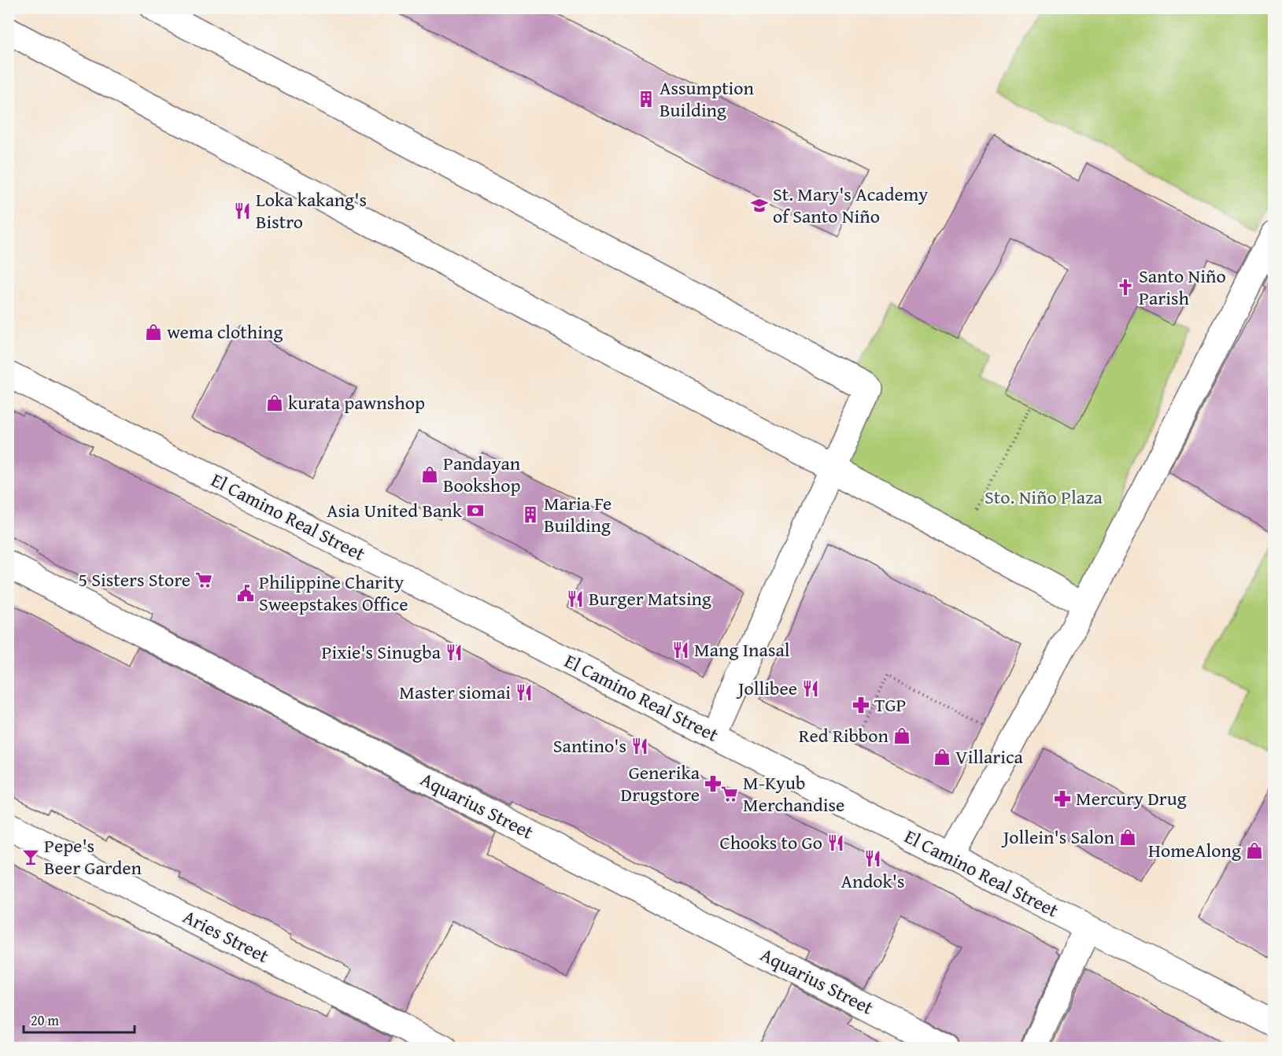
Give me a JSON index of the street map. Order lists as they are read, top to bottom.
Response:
{
  "streets": {
    "street": ["El Camino Real Street", "Aquarius Street", "Aries Street"]
  },
  "parks": ["Sto. Niño Plaza"],
  "places": {
    "building": ["Assumption Building", "Maria Fe Building"],
    "school or university": ["St. Mary's Academy of Santo Niño"],
    "restaurant": [
      "Loka kakang's Bistro",
      "Burger Matsing",
      "Mang Inasal",
      "Pixie's Sinugba",
      "Jollibee",
      "Master siomai",
      "Santino's",
      "Chooks to Go",
      "Andok's"
    ],
    "church": ["Santo Niño Parish"],
    "shop": [
      "wema clothing",
      "kurata pawnshop",
      "Pandayan Bookshop",
      "Red Ribbon",
      "Villarica",
      "Jollein's Salon",
      "HomeAlong"
    ],
    "bank": ["Asia United Bank"],
    "supermarket": ["5 Sisters Store", "M-Kyub Merchandise"],
    "public building": ["Philippine Charity Sweepstakes Office"],
    "pharmacy": ["TGP", "Generika Drugstore", "Mercury Drug"],
    "bar": ["Pepe's Beer Garden"]
  },
  "scale_bar": "20 m"
}
